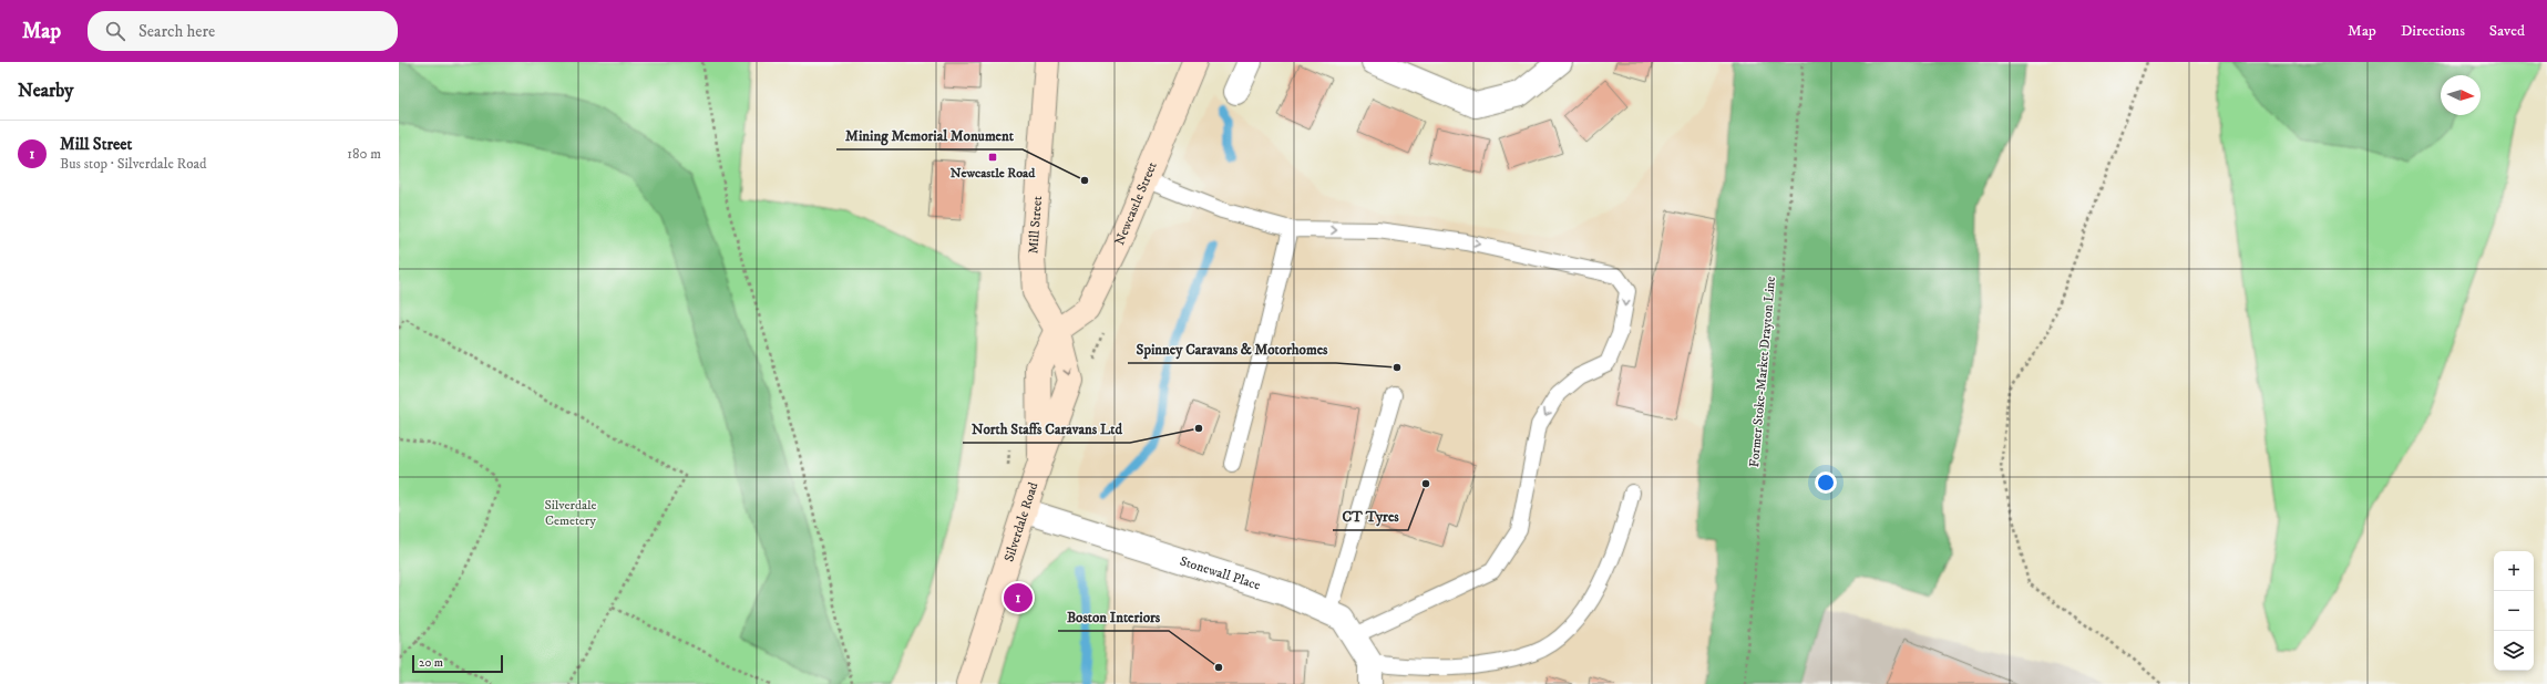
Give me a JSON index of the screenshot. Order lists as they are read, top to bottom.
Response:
{
  "streets": {
    "main road": ["Newcastle Street", "Mill Street", "Silverdale Road"],
    "street": ["Stonewall Place"],
    "path": ["Former Stoke-Market Drayton Line"]
  },
  "crossings": [
    ["Newcastle Street", "Mill Street"],
    ["Newcastle Street", "Silverdale Road"],
    ["Mill Street", "Silverdale Road"],
    ["Silverdale Road", "Stonewall Place"]
  ],
  "parks": ["Silverdale Cemetery"],
  "places": {
    "transit": ["Newcastle Road"],
    "other": [
      "Mining Memorial Monument",
      "Spinney Caravans & Motorhomes",
      "North Staffs Caravans Ltd",
      "CT Tyres",
      "Boston Interiors"
    ]
  },
  "scale_bar": "20 m",
  "north": "right",
  "page": {
    "header": "Map",
    "search": "Search here",
    "nav": ["Map", "Directions", "Saved"],
    "heading": "Nearby",
    "list": [
      {
        "mark": "1",
        "name": "Mill Street",
        "note": "Bus stop · Silverdale Road",
        "value": "180 m"
      }
    ],
    "map_buttons": ["+", "−"],
    "pins": "1",
    "scale": "20 m"
  }
}
